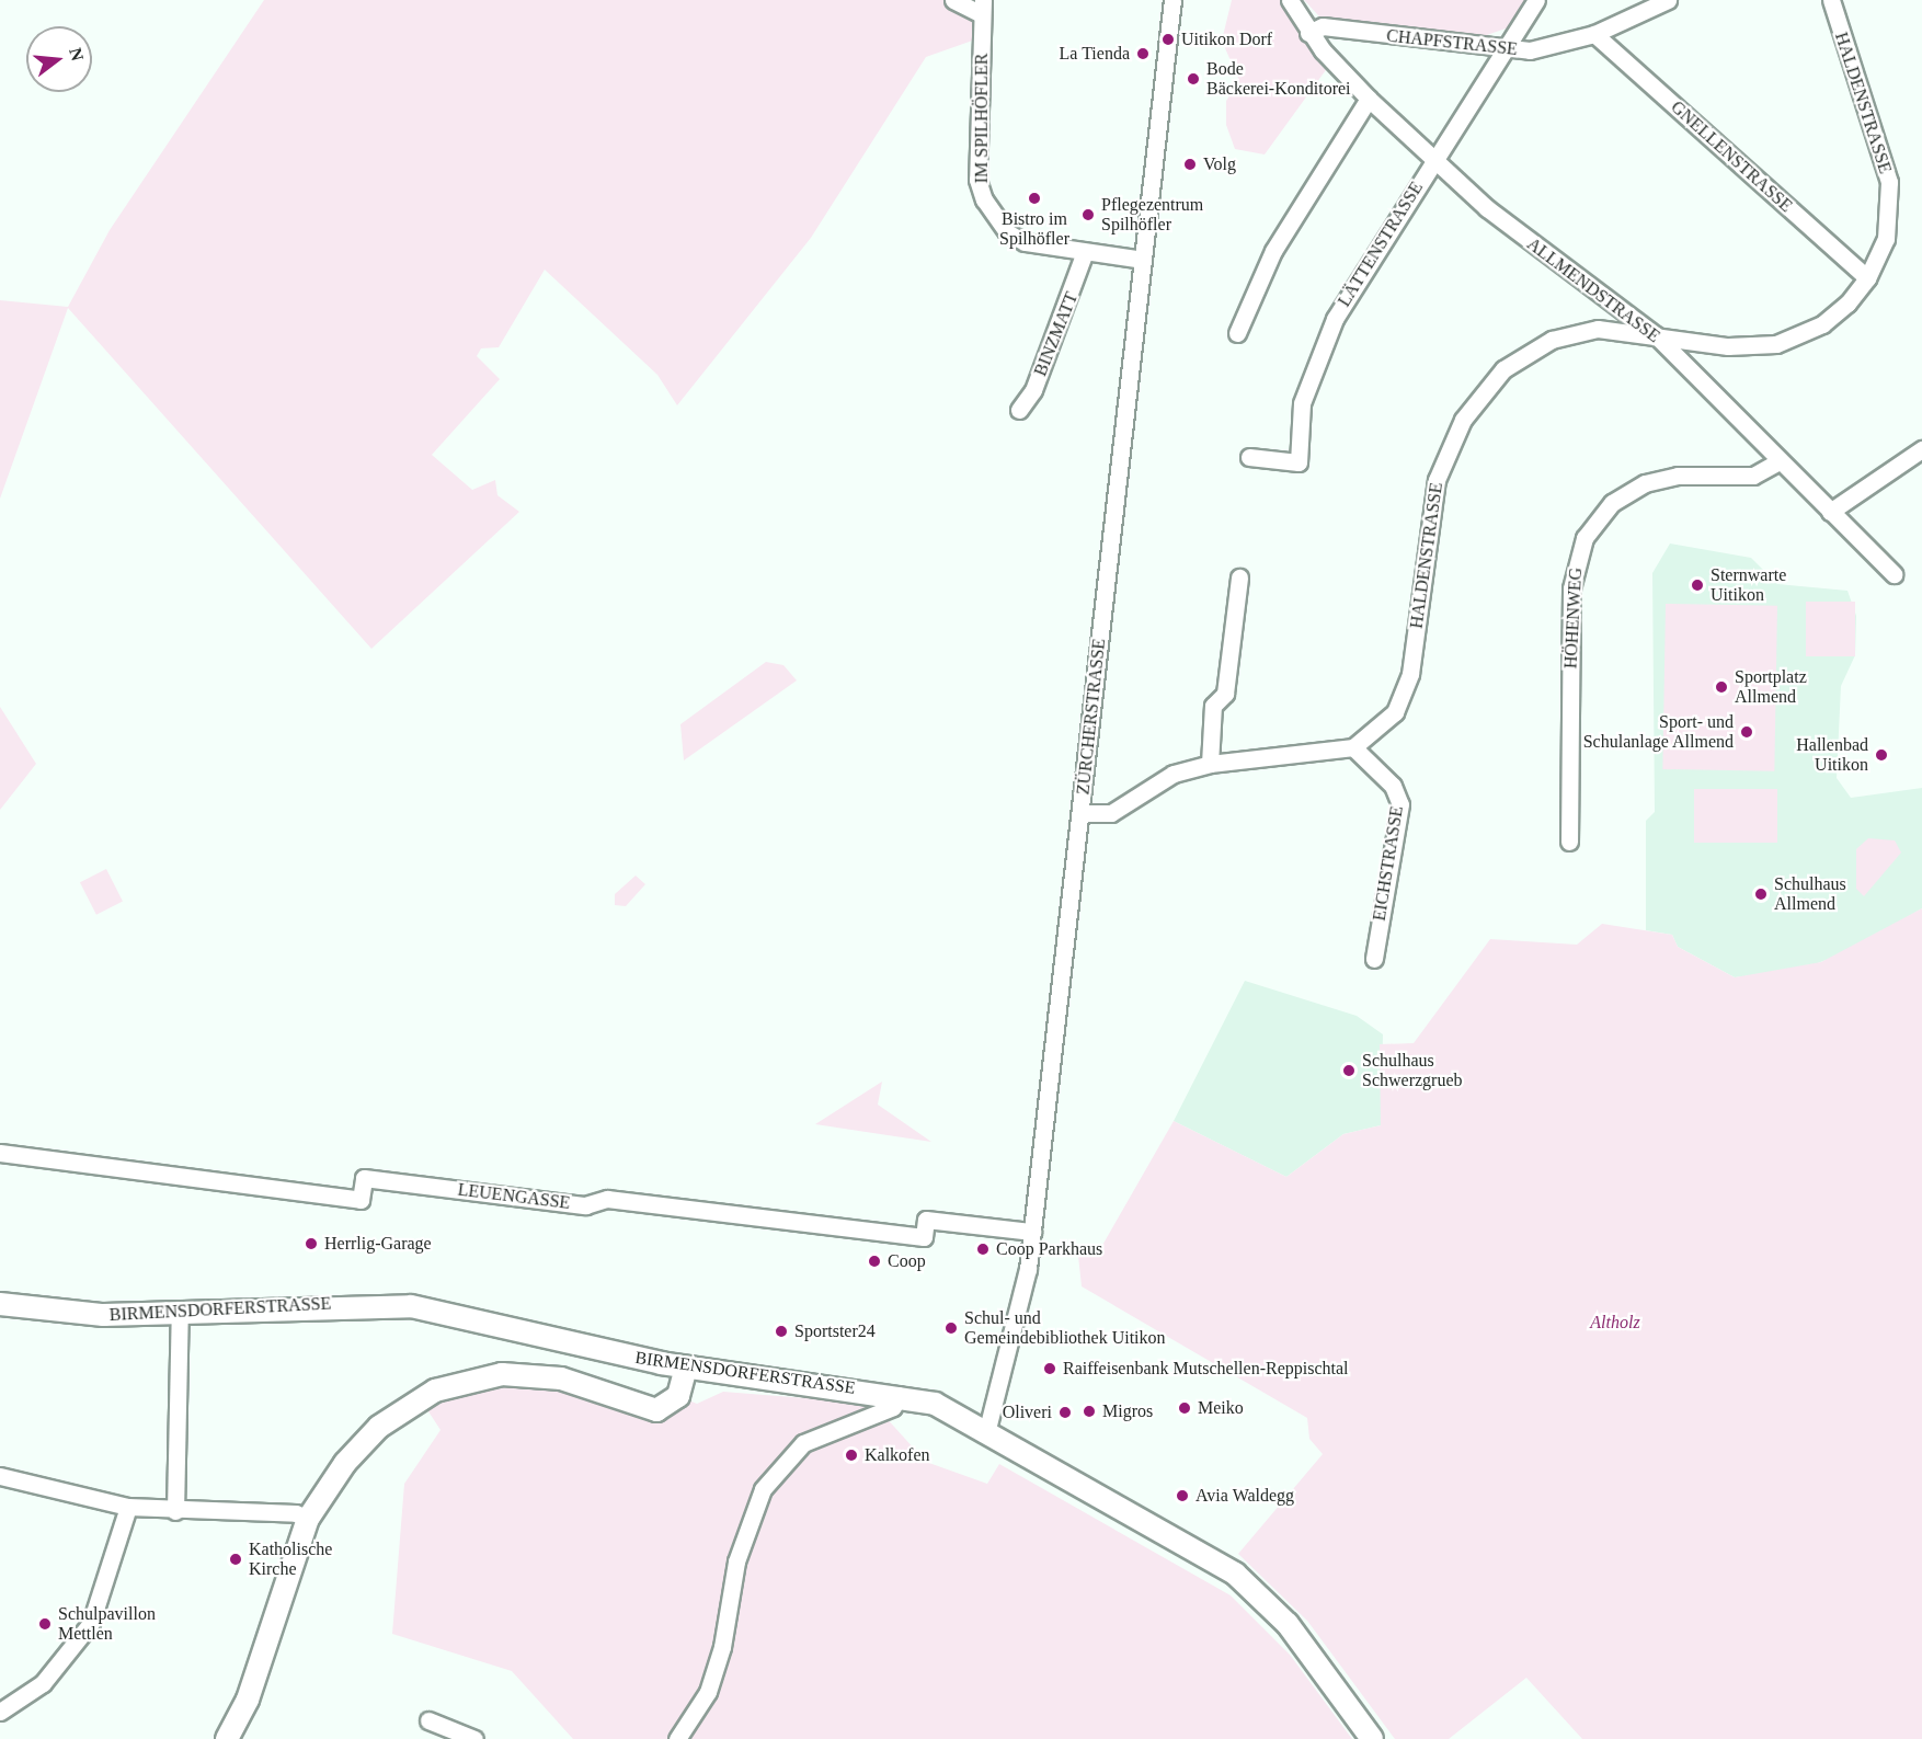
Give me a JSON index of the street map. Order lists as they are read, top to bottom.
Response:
{
  "streets": {
    "main road": ["BIRMENSDORFERSTRASSE"],
    "street": [
      "CHAPFSTRASSE",
      "HALDENSTRASSE",
      "IM SPILHÖFLER",
      "GNELLENSTRASSE",
      "LÄTTENSTRASSE",
      "ALLMENDSTRASSE",
      "BINZMATT",
      "HÖHENWEG",
      "ZÜRCHERSTRASSE",
      "EICHSTRASSE",
      "LEUENGASSE"
    ]
  },
  "crossings": [
    ["CHAPFSTRASSE", "GNELLENSTRASSE"],
    ["CHAPFSTRASSE", "LÄTTENSTRASSE"],
    ["CHAPFSTRASSE", "ALLMENDSTRASSE"],
    ["HALDENSTRASSE", "GNELLENSTRASSE"],
    ["HALDENSTRASSE", "ALLMENDSTRASSE"],
    ["HALDENSTRASSE", "EICHSTRASSE"],
    ["IM SPILHÖFLER", "BINZMATT"],
    ["IM SPILHÖFLER", "ZÜRCHERSTRASSE"],
    ["LÄTTENSTRASSE", "ALLMENDSTRASSE"],
    ["ALLMENDSTRASSE", "HÖHENWEG"],
    ["ZÜRCHERSTRASSE", "LEUENGASSE"],
    ["ZÜRCHERSTRASSE", "BIRMENSDORFERSTRASSE"]
  ],
  "parks": ["Altholz"],
  "places": [
    "Uitikon Dorf",
    "La Tienda",
    "Bode Bäckerei-Konditorei",
    "Volg",
    "Bistro im Spilhöfler",
    "Pflegezentrum Spilhöfler",
    "Sternwarte Uitikon",
    "Sportplatz Allmend",
    "Sport- und Schulanlage Allmend",
    "Hallenbad Uitikon",
    "Schulhaus Allmend",
    "Schulhaus Schwerzgrueb",
    "Herrlig-Garage",
    "Coop Parkhaus",
    "Coop",
    "Schul- und Gemeindebibliothek Uitikon",
    "Sportster24",
    "Raiffeisenbank Mutschellen-Reppischtal",
    "Meiko",
    "Migros",
    "Oliveri",
    "Kalkofen",
    "Avia Waldegg",
    "Katholische Kirche",
    "Schulpavillon Mettlen"
  ],
  "north": "right"
}
